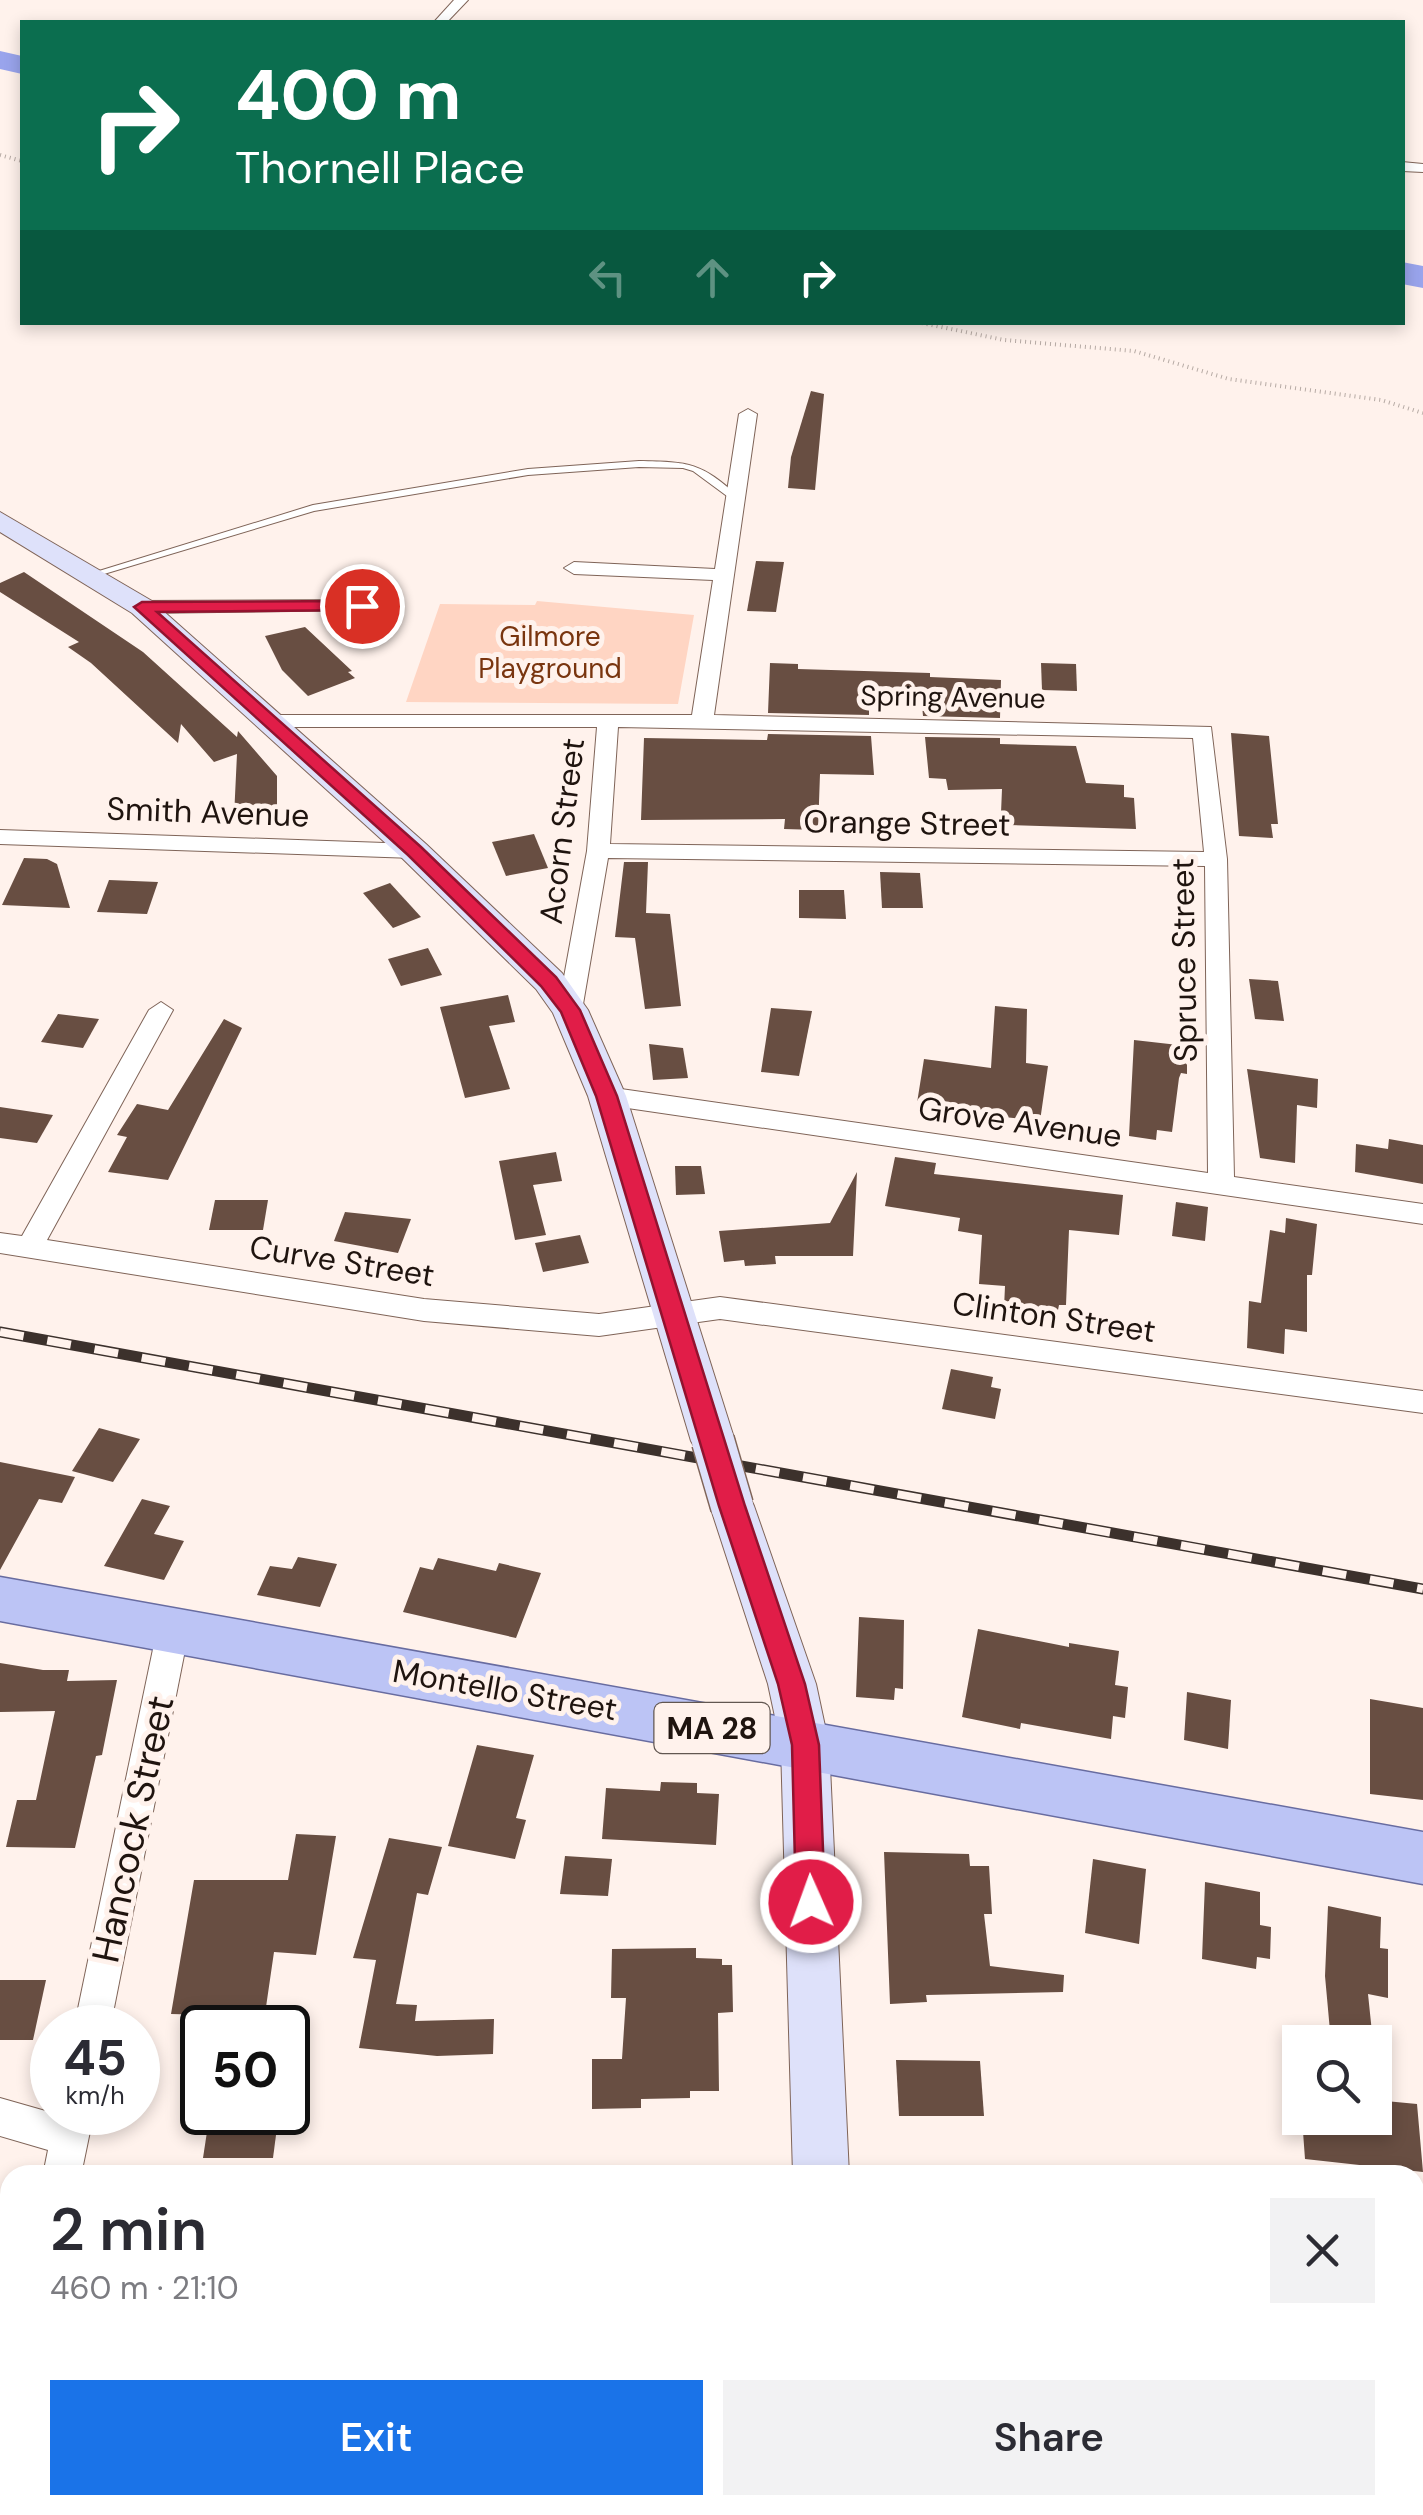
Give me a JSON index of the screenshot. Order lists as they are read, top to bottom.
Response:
{
  "streets": {
    "main road": ["Montello Street", "MA 28"],
    "street": [
      "Spring Avenue",
      "Smith Avenue",
      "Orange Street",
      "Acorn Street",
      "Spruce Street",
      "Grove Avenue",
      "Curve Street",
      "Clinton Street",
      "Hancock Street"
    ]
  },
  "crossings": [
    ["Spring Avenue", "Acorn Street"],
    ["Spring Avenue", "Spruce Street"],
    ["Orange Street", "Acorn Street"],
    ["Orange Street", "Spruce Street"],
    ["Spruce Street", "Grove Avenue"],
    ["Curve Street", "Clinton Street"],
    ["Montello Street", "Hancock Street"]
  ],
  "parks": ["Gilmore Playground"],
  "page": {
    "turn": ["400 m", "Thornell Place"],
    "speed": "45 km/h",
    "limit": "50",
    "heading": ["2 min", "460 m · 21:10"],
    "buttons": ["Exit", "Share"]
  }
}
